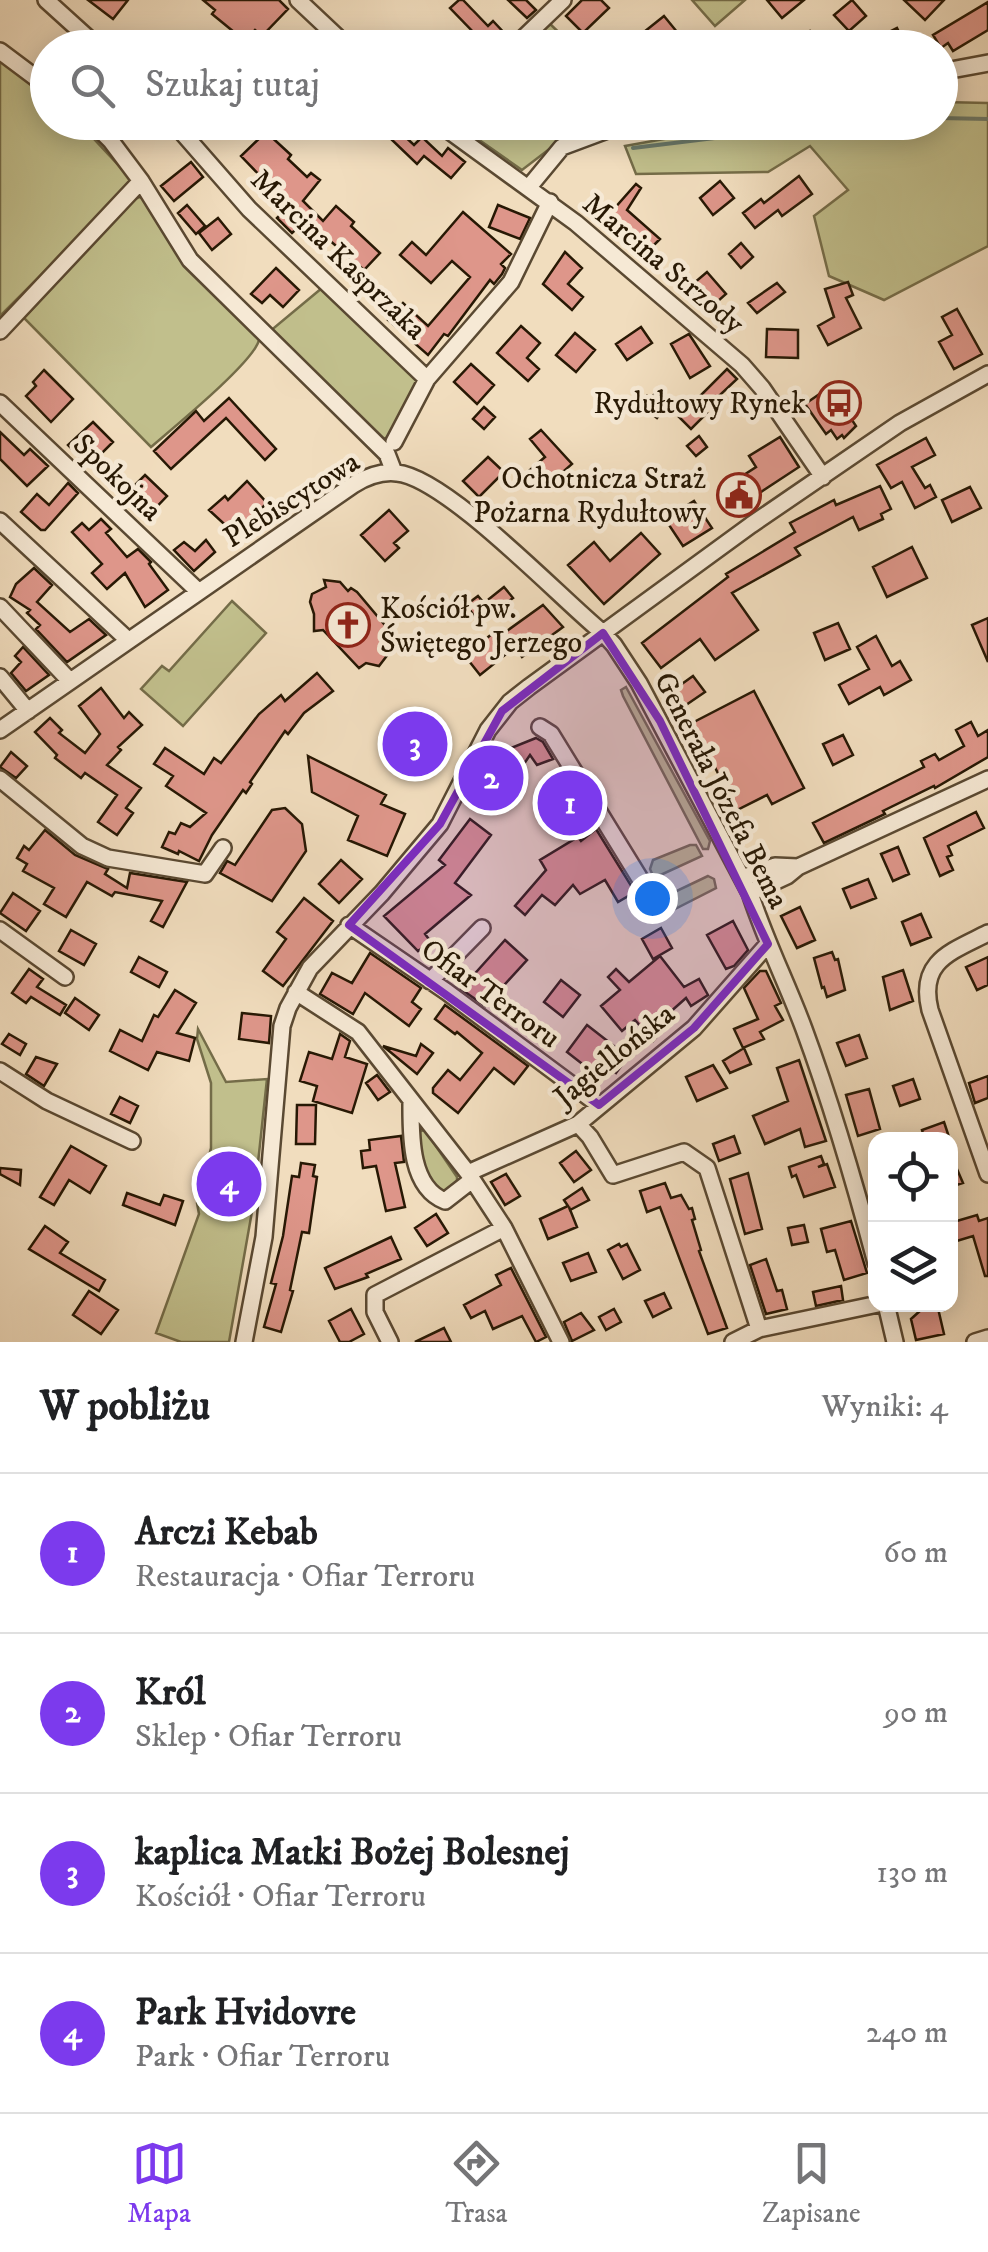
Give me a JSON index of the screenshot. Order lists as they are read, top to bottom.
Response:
{
  "streets": {
    "street": [
      "Marcina Kasprzaka",
      "Marcina Strzody",
      "Spokojna",
      "Plebiscytowa",
      "Generała Józefa Bema",
      "Ofiar Terroru",
      "Jagiellońska"
    ]
  },
  "crossings": [
    ["Spokojna", "Plebiscytowa"],
    ["Plebiscytowa", "Generała Józefa Bema"],
    ["Generała Józefa Bema", "Jagiellońska"],
    ["Ofiar Terroru", "Jagiellońska"]
  ],
  "places": {
    "bus stop": ["Rydułtowy Rynek"],
    "public building": ["Ochotnicza Straż Pożarna Rydułtowy"],
    "church": ["Kościół pw. Świętego Jerzego"]
  },
  "page": {
    "search": "Szukaj tutaj",
    "pins": [
      "3",
      "2",
      "1",
      "4"
    ],
    "heading": ["W pobliżu", "Wyniki: 4"],
    "list": [
      {
        "mark": "1",
        "name": "Arczi Kebab",
        "note": "Restauracja · Ofiar Terroru",
        "value": "60 m"
      },
      {
        "mark": "2",
        "name": "Król",
        "note": "Sklep · Ofiar Terroru",
        "value": "90 m"
      },
      {
        "mark": "3",
        "name": "kaplica Matki Bożej Bolesnej",
        "note": "Kościół · Ofiar Terroru",
        "value": "130 m"
      },
      {
        "mark": "4",
        "name": "Park Hvidovre",
        "note": "Park · Ofiar Terroru",
        "value": "240 m"
      }
    ],
    "nav": ["Mapa", "Trasa", "Zapisane"]
  }
}
